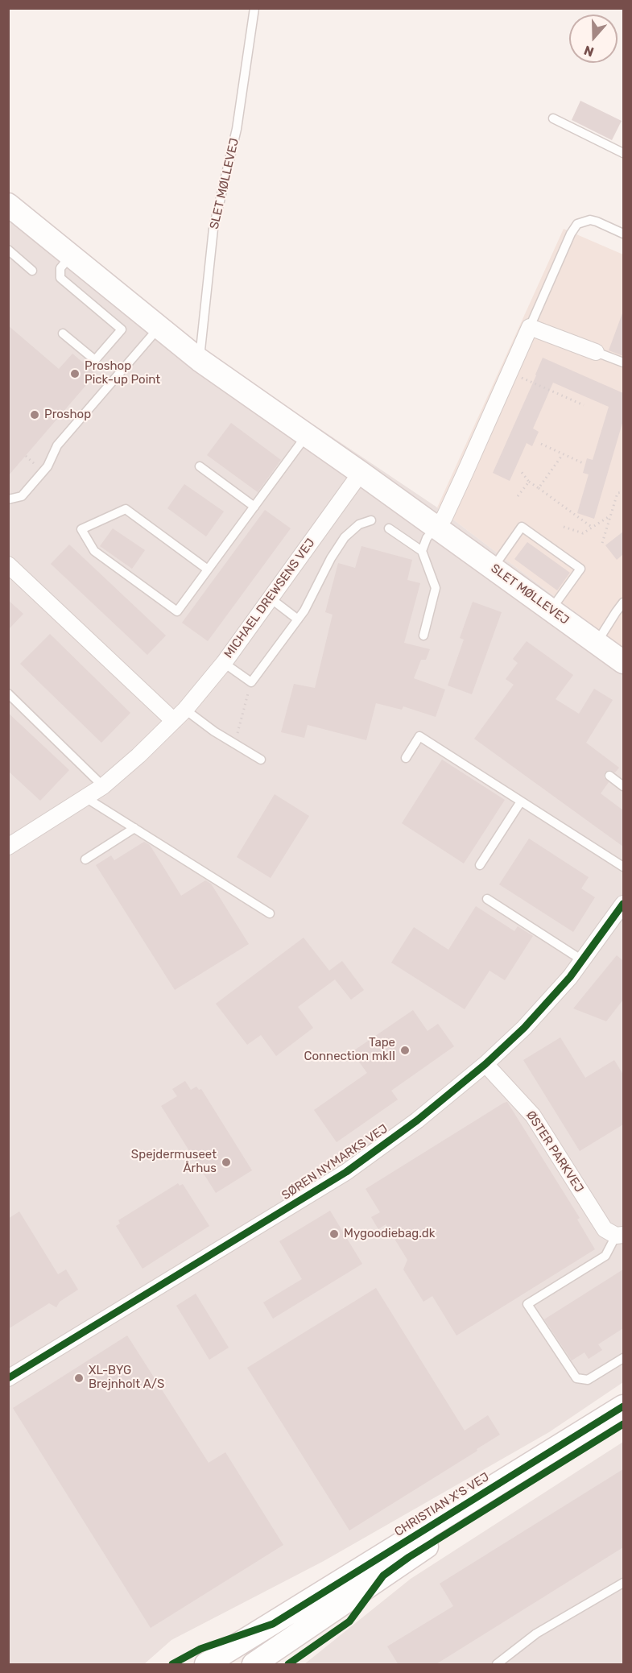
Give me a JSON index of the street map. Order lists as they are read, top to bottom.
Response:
{
  "streets": {
    "main road": ["SLET MØLLEVEJ", "CHRISTIAN X'S VEJ"],
    "street": ["MICHAEL DREWSENS VEJ", "ØSTER PARKVEJ", "SØREN NYMARKS VEJ"]
  },
  "crossings": [
    ["SLET MØLLEVEJ", "MICHAEL DREWSENS VEJ"],
    ["ØSTER PARKVEJ", "SØREN NYMARKS VEJ"]
  ],
  "places": [
    "Proshop Pick-up Point",
    "Proshop",
    "Tape Connection mkII",
    "Spejdermuseet Århus",
    "Mygoodiebag.dk",
    "XL-BYG Brejnholt A/S"
  ],
  "north": "bottom"
}
